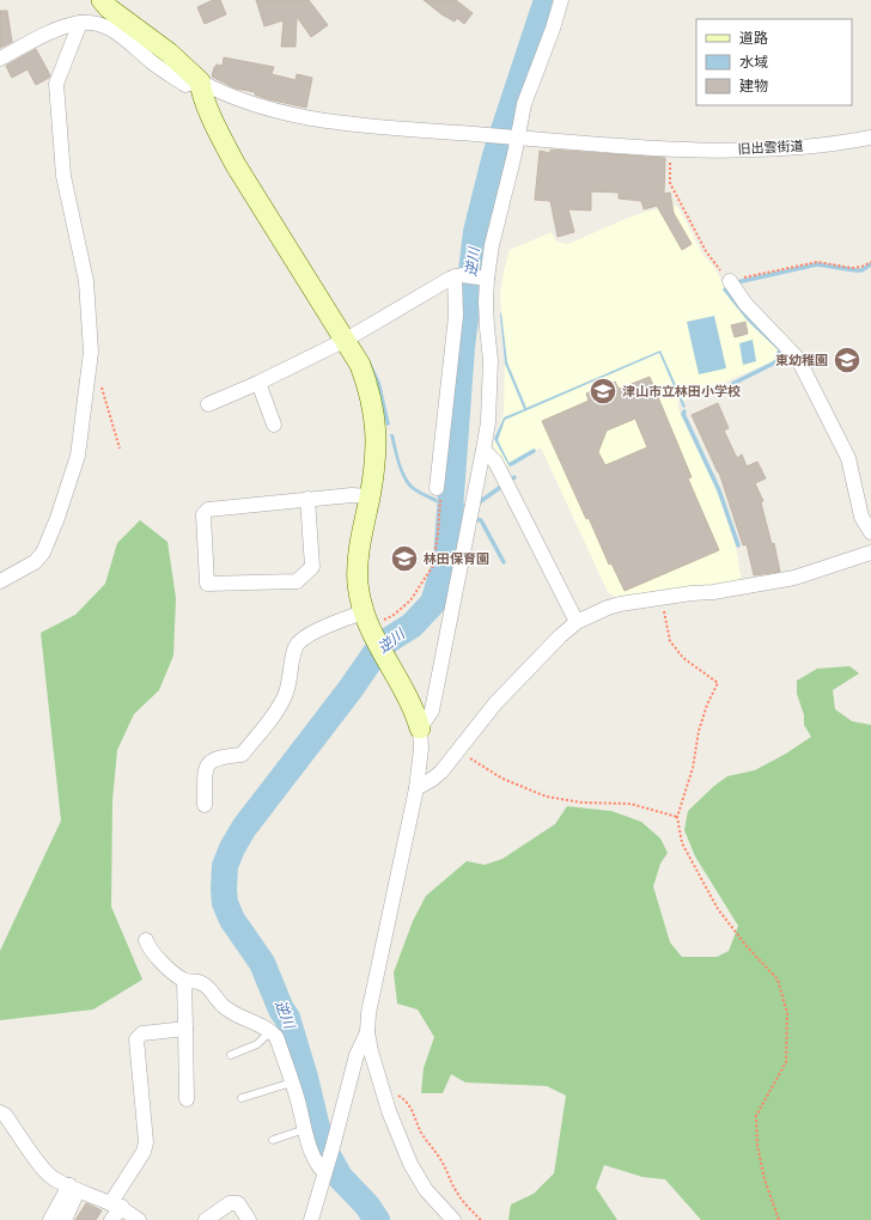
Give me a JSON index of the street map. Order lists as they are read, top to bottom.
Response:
{
  "streets": {
    "street": ["旧出雲街道"]
  },
  "water": ["逆川"],
  "places": {
    "school or university": ["東幼稚園", "津山市立林田小学校", "林田保育園"]
  },
  "legend": ["道路", "水域", "建物"]
}
